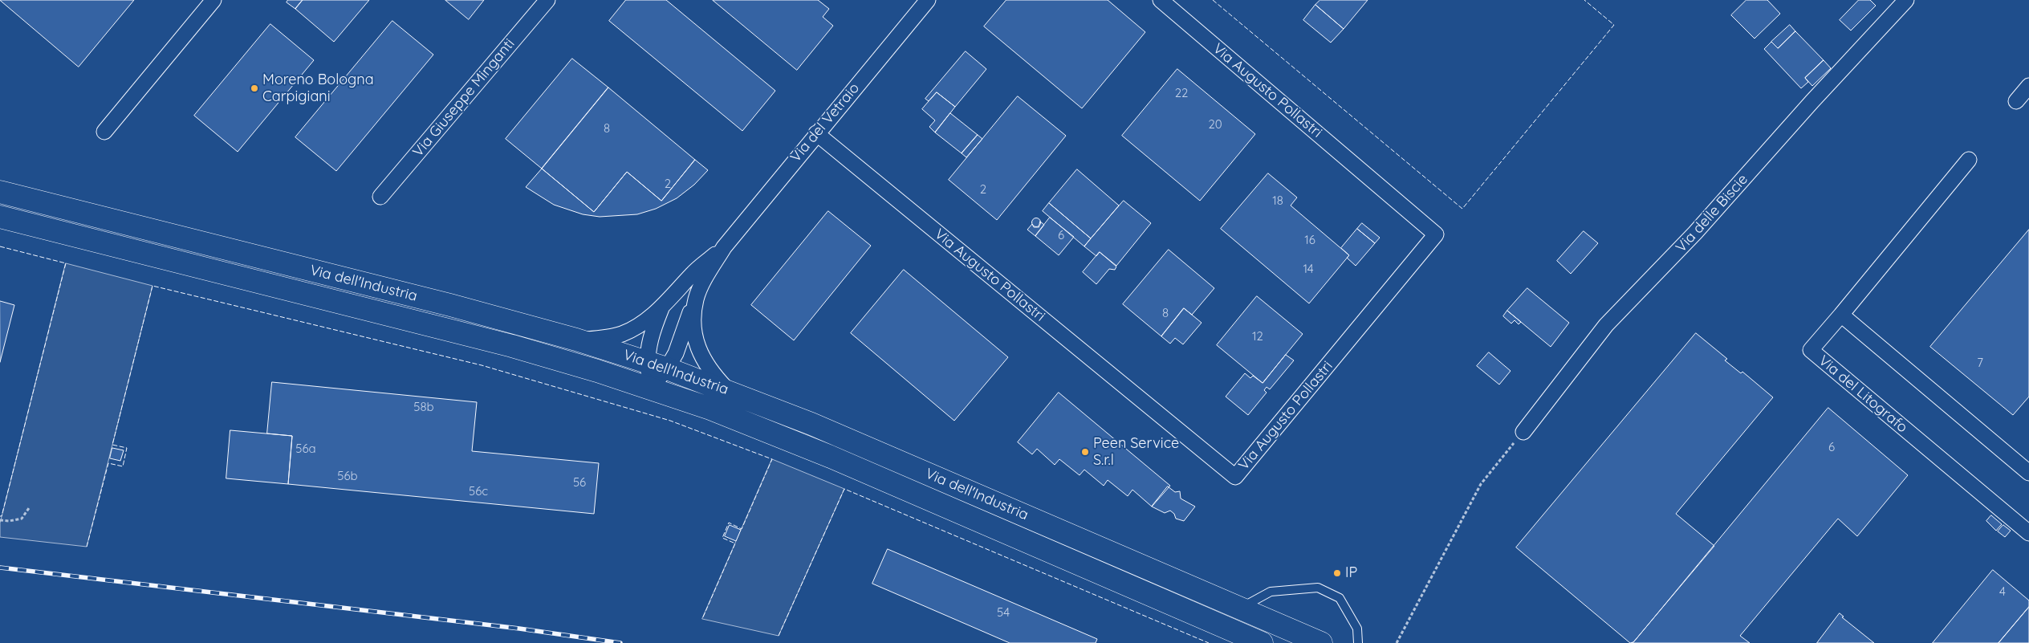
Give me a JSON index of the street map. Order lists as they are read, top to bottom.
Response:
{
  "streets": {
    "main road": ["Via dell'Industria"],
    "street": [
      "Via Augusto Pollastri",
      "Via Giuseppe Minganti",
      "Via del Vetraio",
      "Via delle Biscie",
      "Via del Litografo"
    ]
  },
  "crossings": [
    ["Via Augusto Pollastri", "Via del Vetraio"],
    ["Via del Vetraio", "Via dell'Industria"]
  ],
  "places": ["Moreno Bologna Carpigiani", "Peen Service S.r.l", "IP"],
  "house_numbers": [
    "22",
    "20",
    "8",
    "2",
    "2",
    "18",
    "6",
    "16",
    "14",
    "8",
    "12",
    "7",
    "58b",
    "6",
    "56a",
    "56b",
    "56",
    "56c",
    "4",
    "54"
  ]
}
